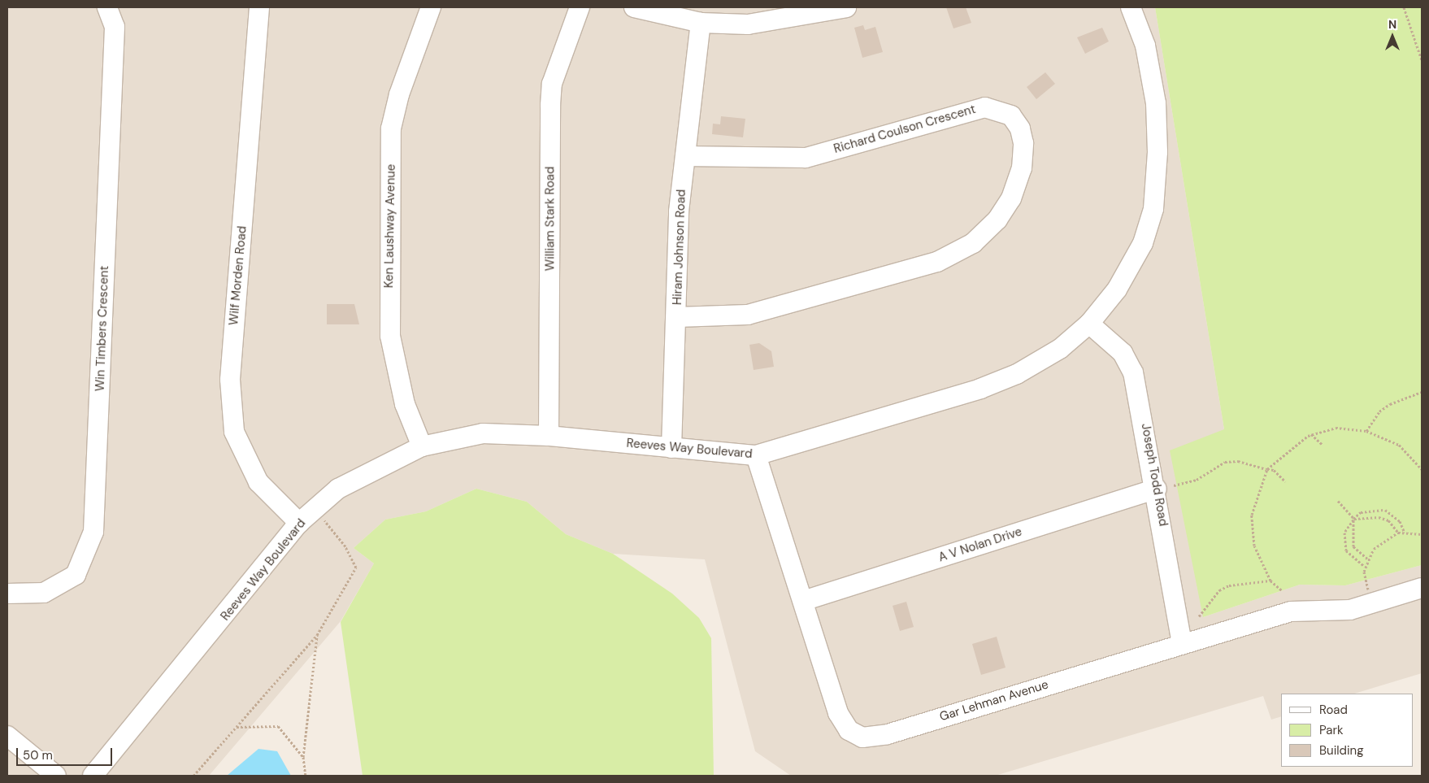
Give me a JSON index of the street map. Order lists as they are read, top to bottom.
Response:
{
  "streets": {
    "street": [
      "Richard Coulson Crescent",
      "William Stark Road",
      "Ken Laushway Avenue",
      "Hiram Johnson Road",
      "Wilf Morden Road",
      "Win Timbers Crescent",
      "Reeves Way Boulevard",
      "Joseph Todd Road",
      "A V Nolan Drive",
      "Gar Lehman Avenue"
    ]
  },
  "crossings": [
    ["Richard Coulson Crescent", "Hiram Johnson Road"],
    ["William Stark Road", "Reeves Way Boulevard"],
    ["Ken Laushway Avenue", "Reeves Way Boulevard"],
    ["Hiram Johnson Road", "Reeves Way Boulevard"],
    ["Wilf Morden Road", "Reeves Way Boulevard"],
    ["Reeves Way Boulevard", "Joseph Todd Road"],
    ["Reeves Way Boulevard", "Gar Lehman Avenue"],
    ["Joseph Todd Road", "A V Nolan Drive"],
    ["Joseph Todd Road", "Gar Lehman Avenue"],
    ["A V Nolan Drive", "Gar Lehman Avenue"]
  ],
  "legend": ["Road", "Park", "Building"],
  "scale_bar": "50 m",
  "north": "top"
}
